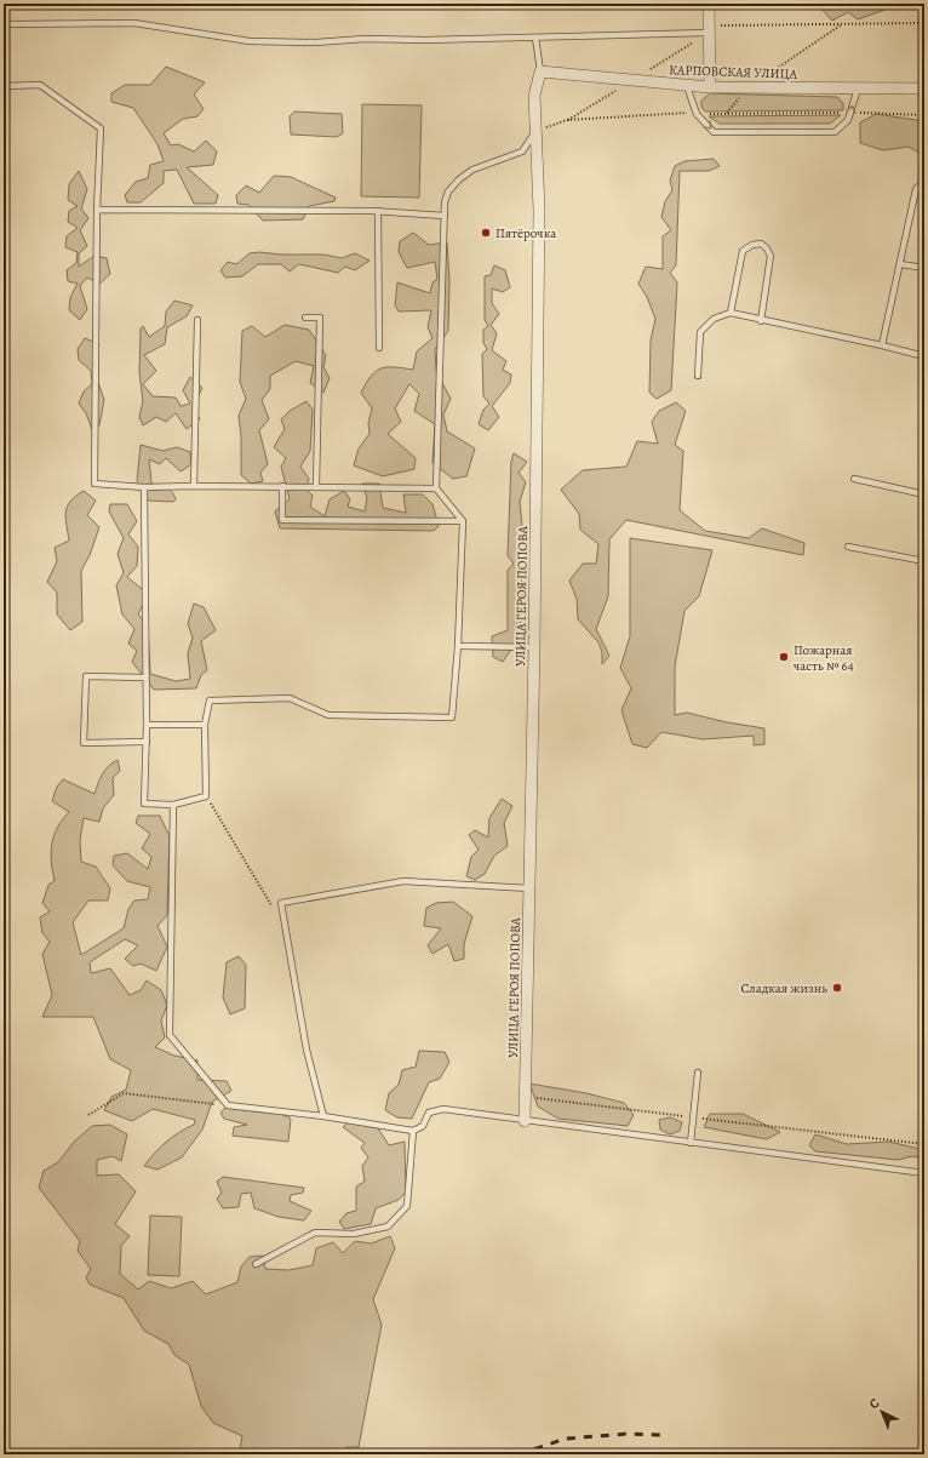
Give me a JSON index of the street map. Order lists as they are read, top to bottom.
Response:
{
  "streets": {
    "street": ["КАРПОВСКАЯ УЛИЦА", "УЛИЦА ГЕРОЯ ПОПОВА"]
  },
  "crossings": [
    ["КАРПОВСКАЯ УЛИЦА", "УЛИЦА ГЕРОЯ ПОПОВА"]
  ],
  "places": ["Пятёрочка", "Пожарная часть № 64", "Сладкая жизнь"],
  "north": "top left"
}
